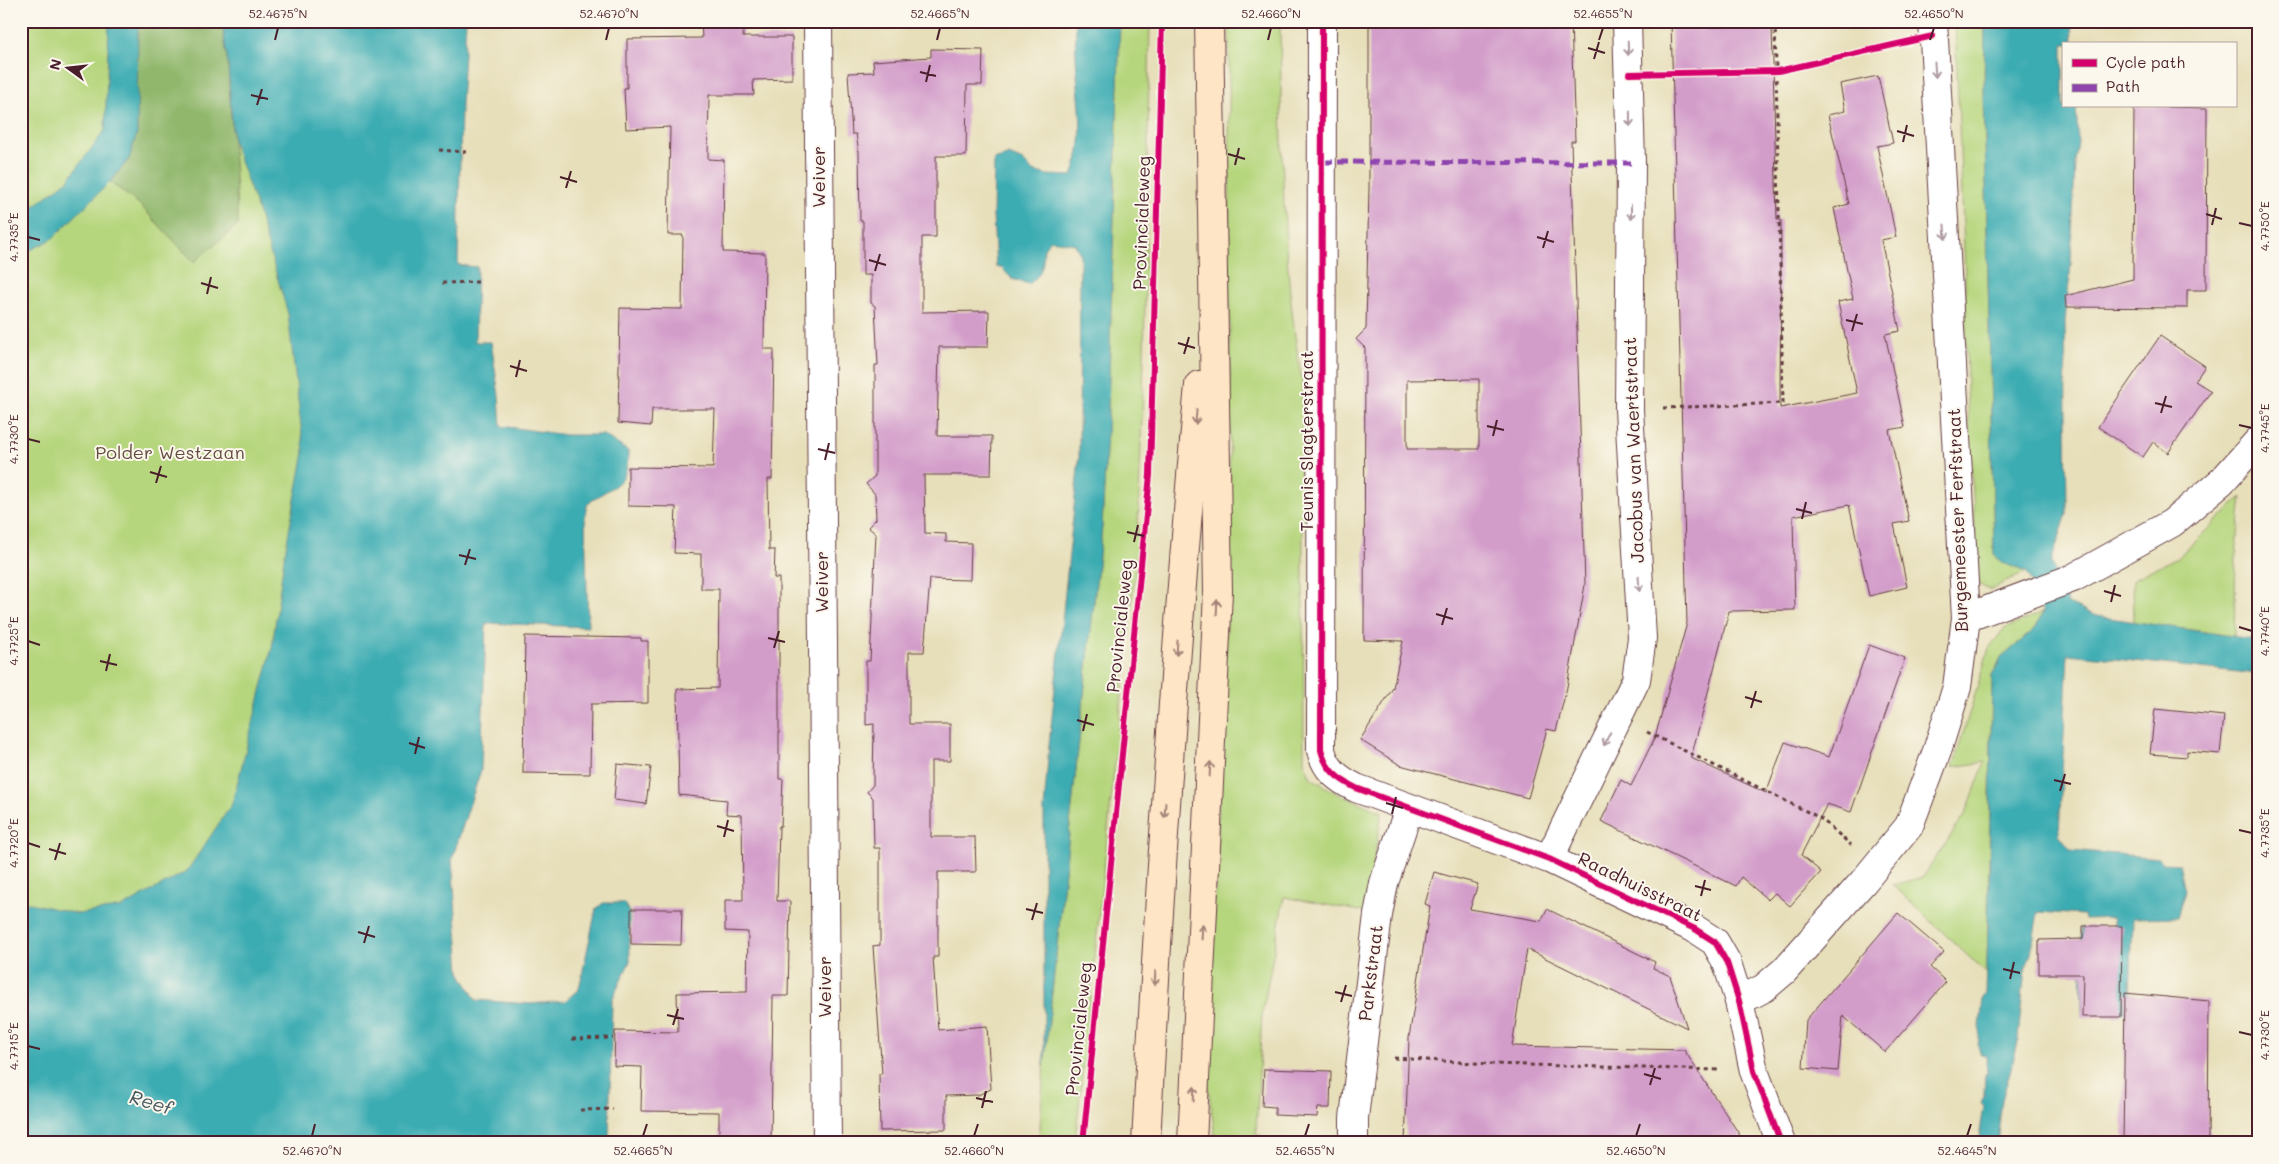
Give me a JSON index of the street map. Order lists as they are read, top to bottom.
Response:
{
  "streets": {
    "street": [
      "Weiver",
      "Teunis Slagterstraat",
      "Jacobus van Waertstraat",
      "Burgemeester Ferfstraat",
      "Raadhuisstraat",
      "Parkstraat"
    ],
    "cycle path": ["Provincialeweg"]
  },
  "crossings": [
    ["Teunis Slagterstraat", "Raadhuisstraat"],
    ["Teunis Slagterstraat", "Parkstraat"],
    ["Jacobus van Waertstraat", "Raadhuisstraat"],
    ["Burgemeester Ferfstraat", "Raadhuisstraat"],
    ["Raadhuisstraat", "Parkstraat"]
  ],
  "one_way": ["Jacobus van Waertstraat", "Burgemeester Ferfstraat"],
  "water": ["Reef"],
  "parks": ["Polder Westzaan"],
  "legend": ["Cycle path", "Path"],
  "north": "left",
  "coordinates": [
    "52.4675°N",
    "52.4670°N",
    "52.4665°N",
    "52.4660°N",
    "52.4655°N",
    "52.4650°N",
    "4.7750°E",
    "4.7735°E",
    "4.7745°E",
    "4.7730°E",
    "4.7740°E",
    "4.7725°E",
    "4.7720°E",
    "4.7715°E",
    "52.4645°N"
  ]
}
